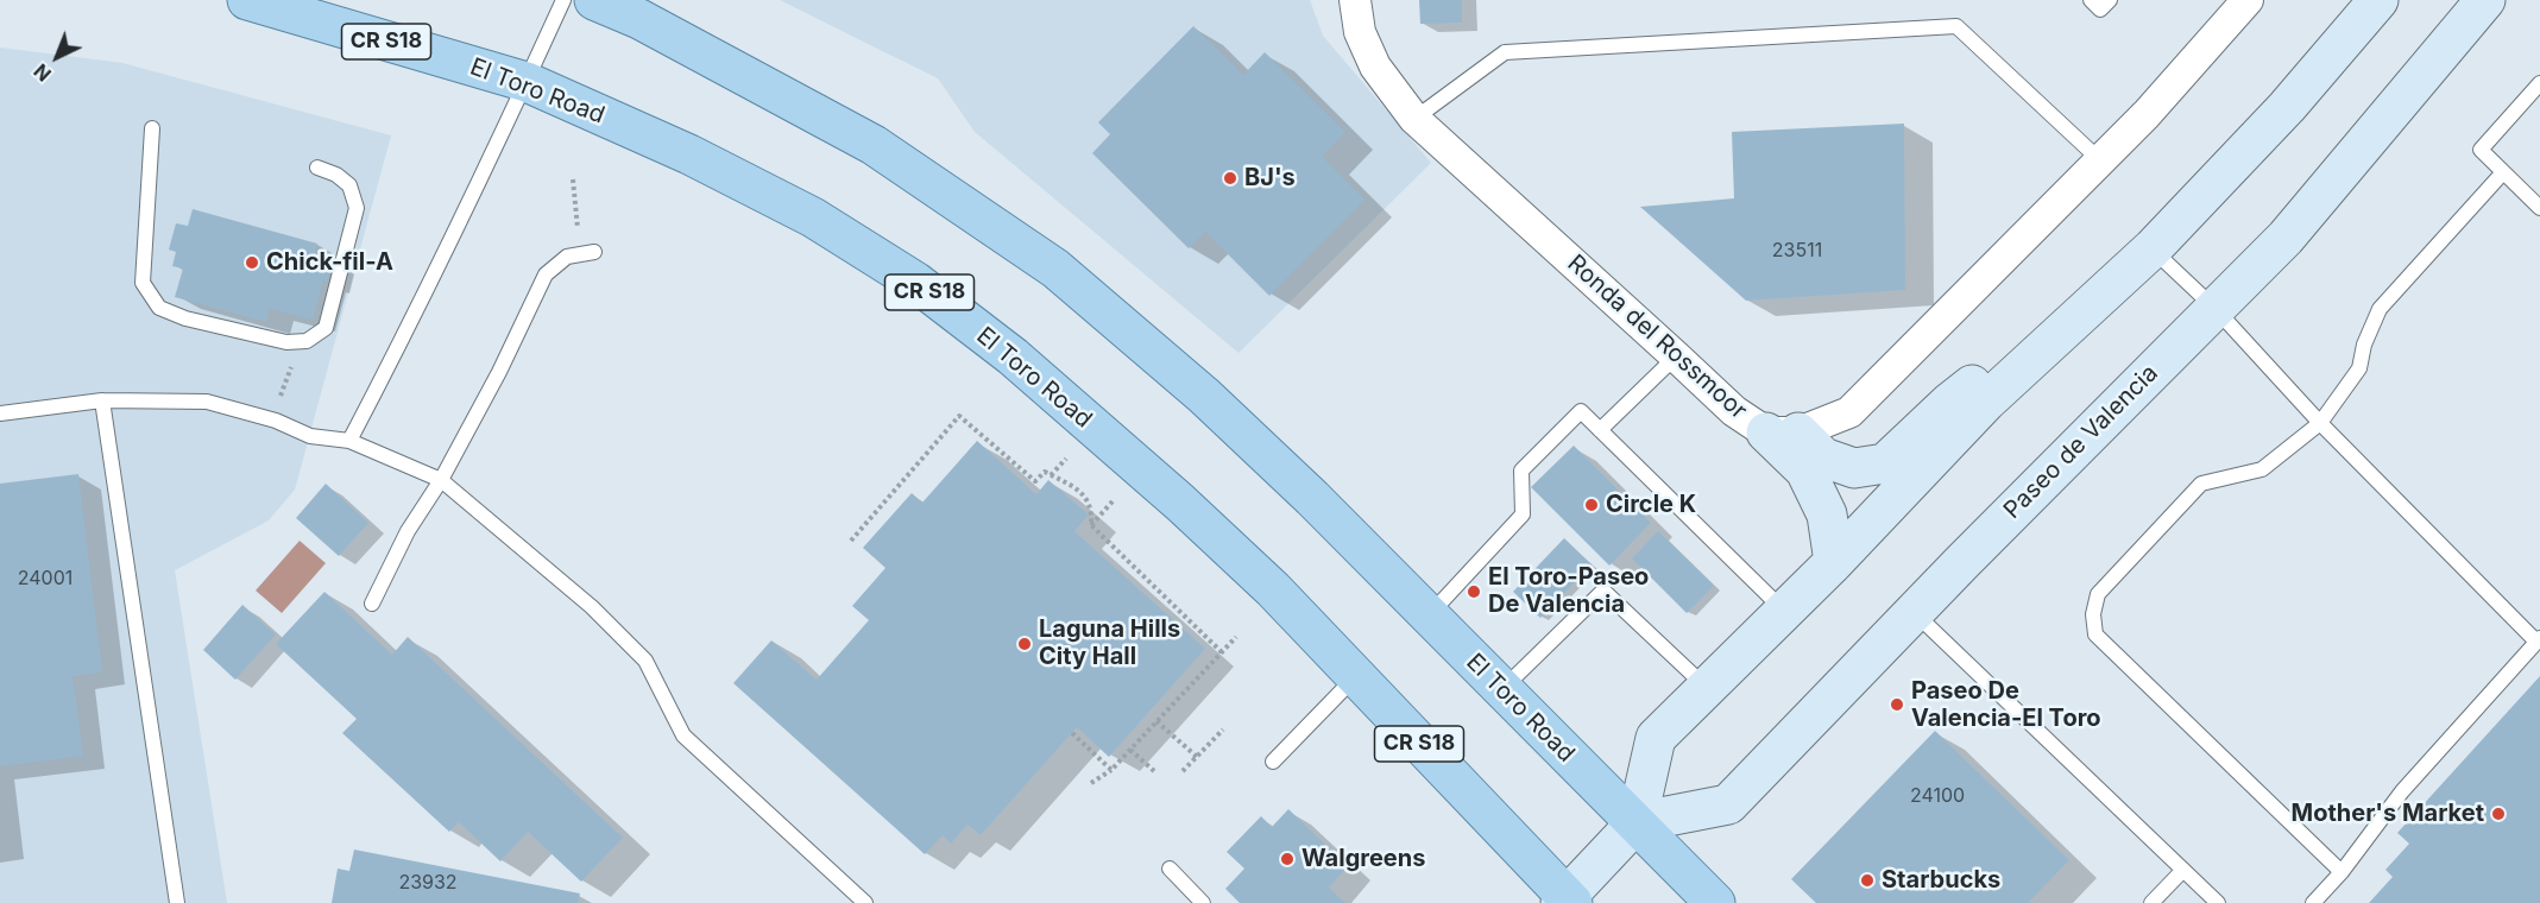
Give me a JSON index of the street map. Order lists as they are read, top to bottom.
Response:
{
  "streets": {
    "main road": ["CR S18", "El Toro Road", "Paseo de Valencia"],
    "street": ["Ronda del Rossmoor"]
  },
  "crossings": [
    ["El Toro Road", "Paseo de Valencia"]
  ],
  "places": [
    "BJ's",
    "Chick-fil-A",
    "Circle K",
    "El Toro-Paseo De Valencia",
    "Laguna Hills City Hall",
    "Paseo De Valencia-El Toro",
    "Mother's Market",
    "Walgreens",
    "Starbucks"
  ],
  "house_numbers": [
    "23511",
    "24001",
    "24100",
    "23932"
  ],
  "north": "bottom left"
}
